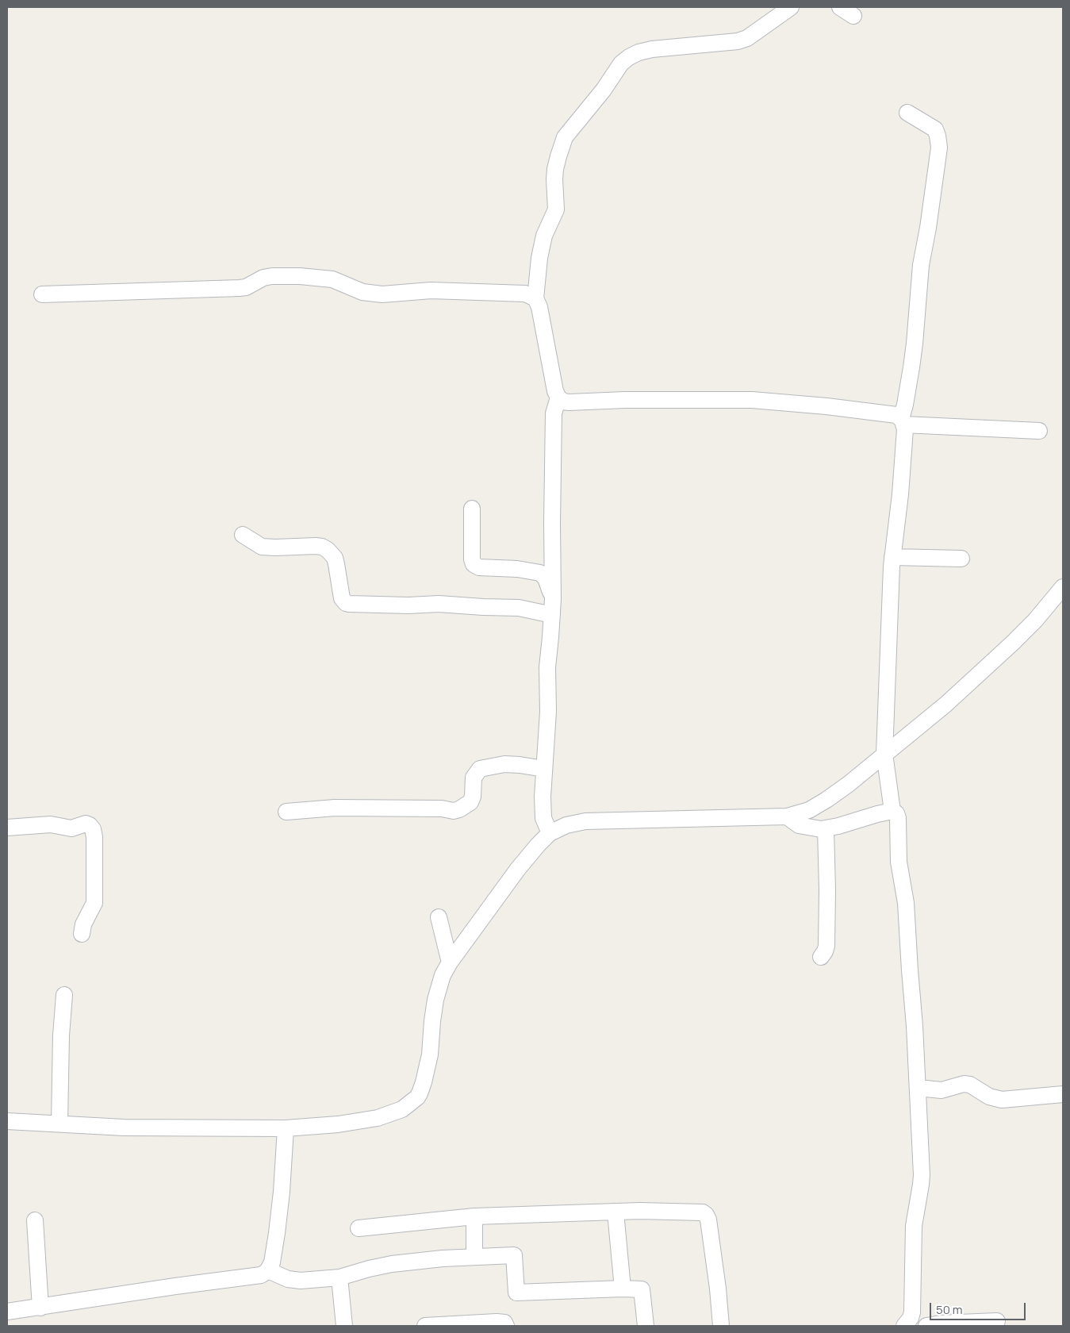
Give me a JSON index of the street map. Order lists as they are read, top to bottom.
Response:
{
  "scale_bar": "50 m"
}
